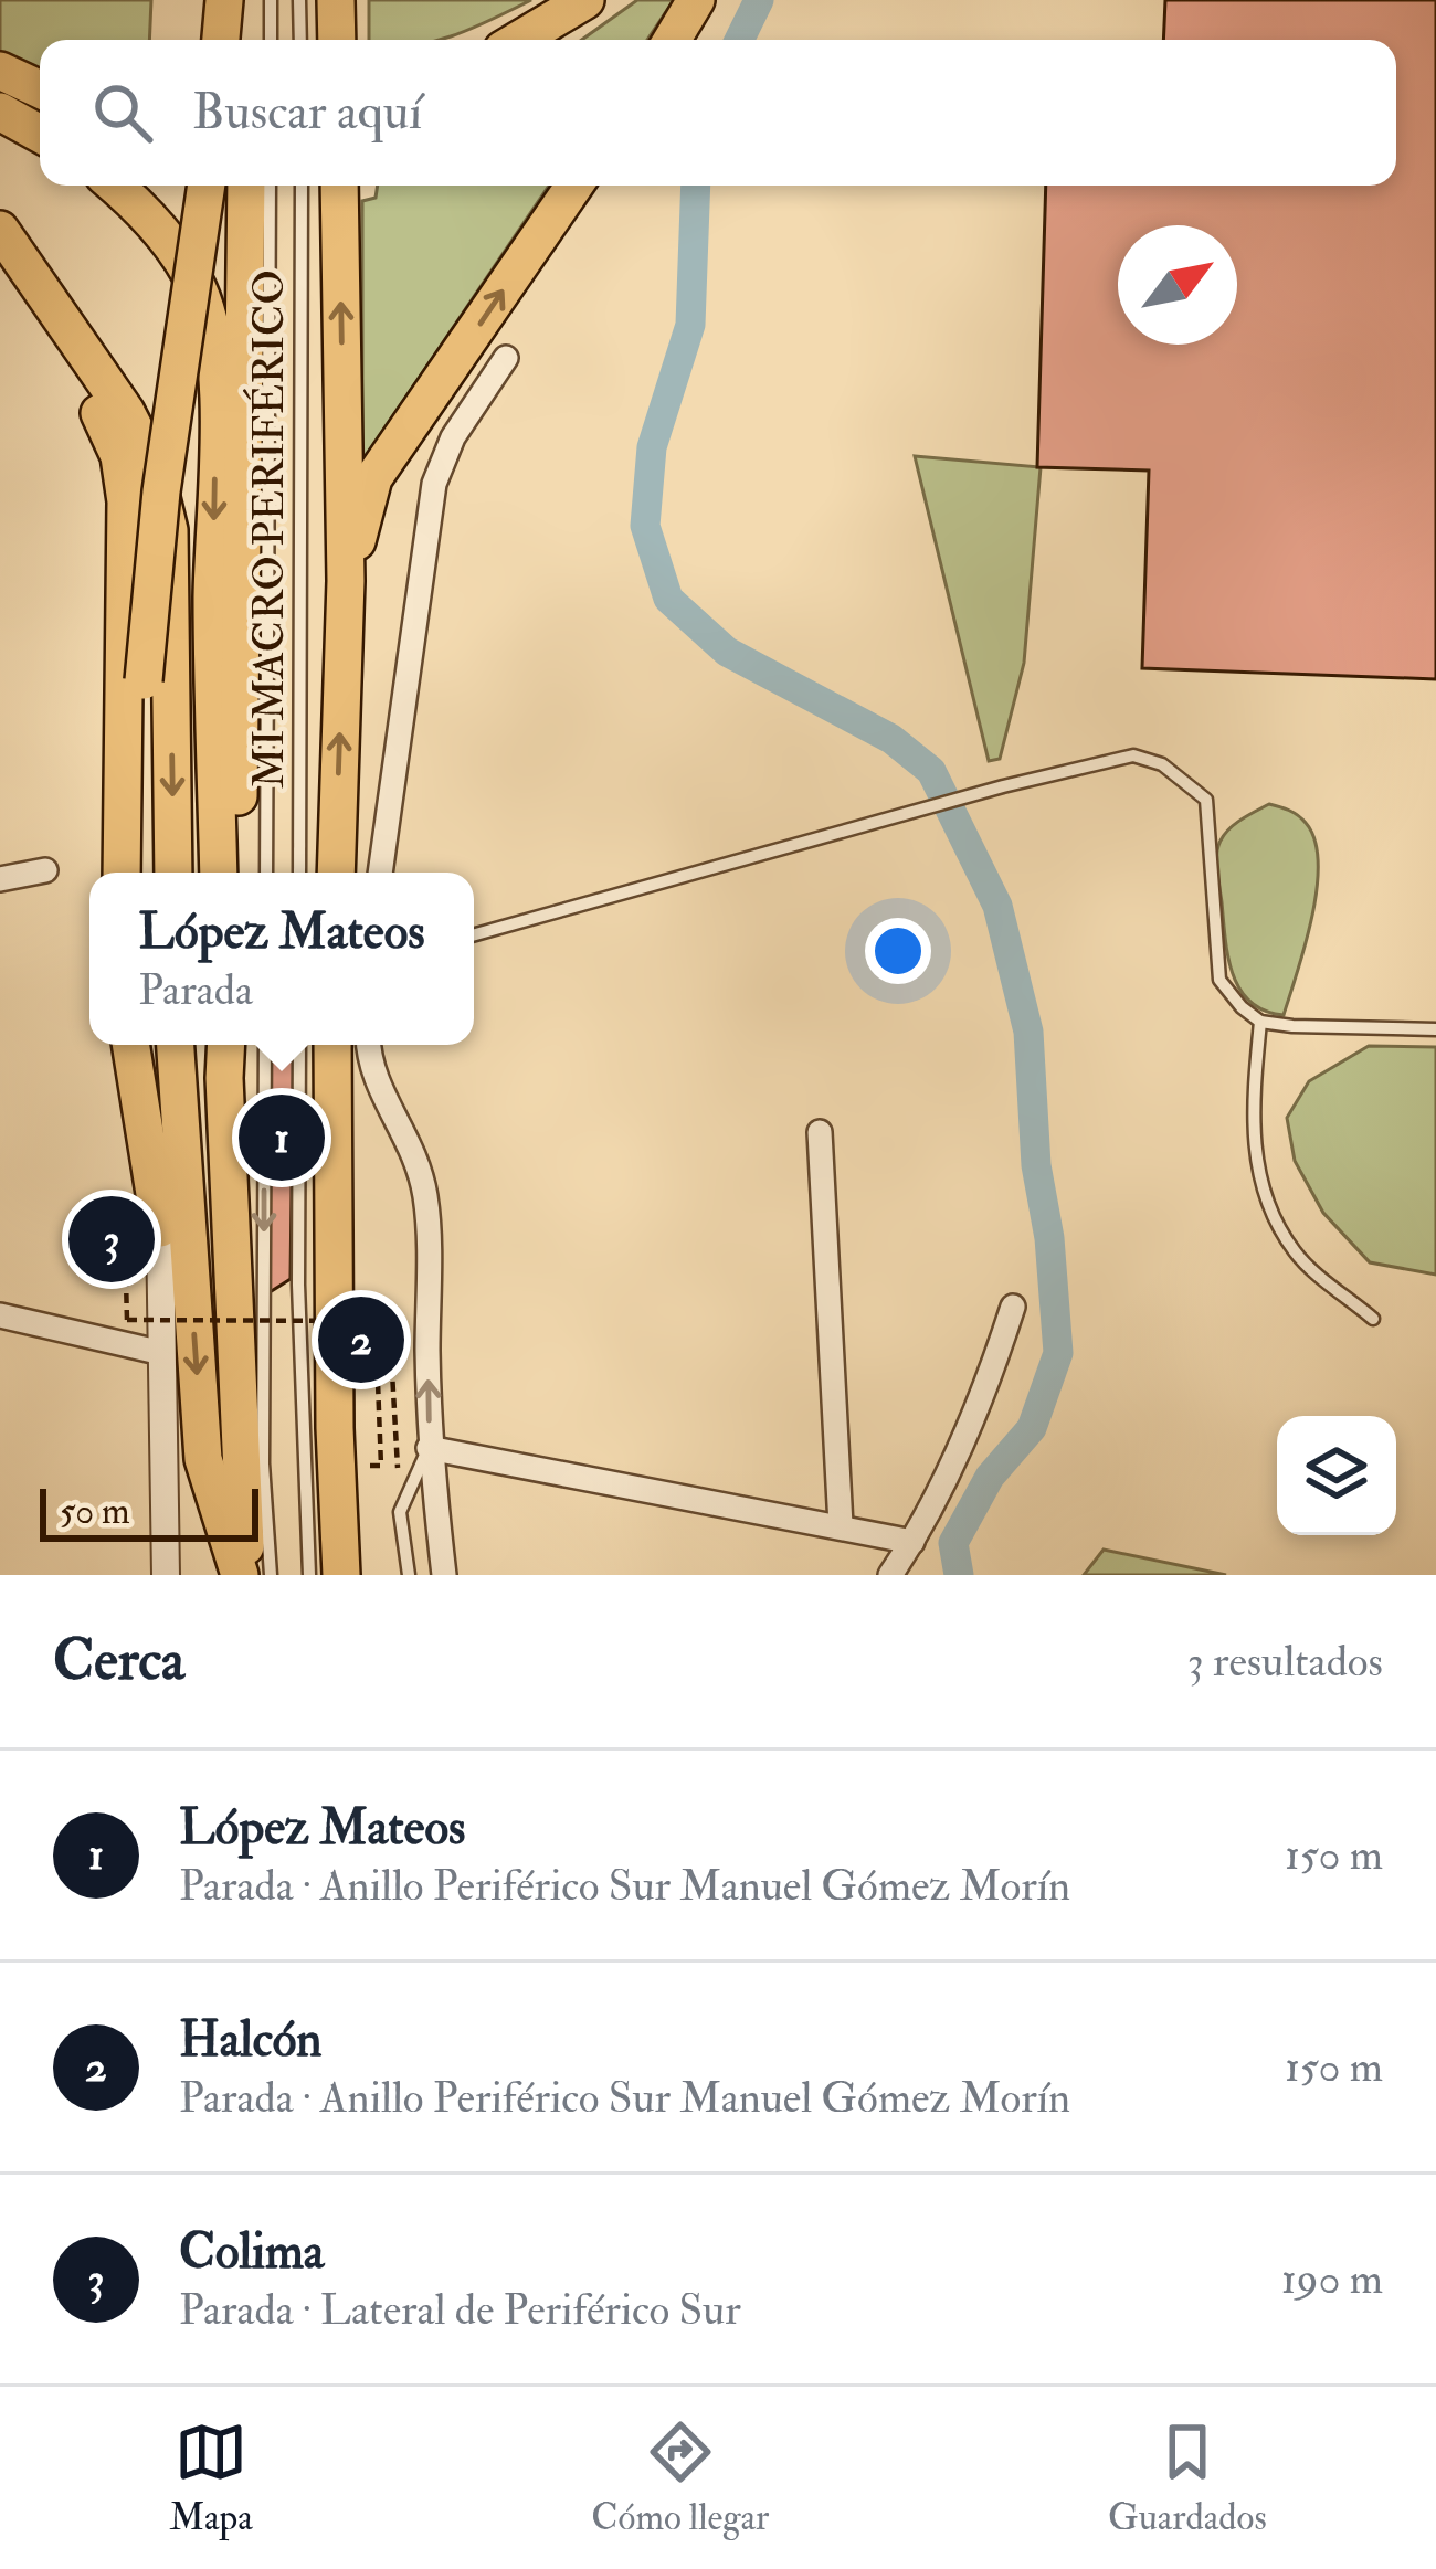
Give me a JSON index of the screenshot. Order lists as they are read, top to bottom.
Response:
{
  "streets": {
    "lane": ["MI MACRO PERIFÉRICO"]
  },
  "scale_bar": "50 m",
  "north": "top right",
  "page": {
    "search": "Buscar aquí",
    "popup": ["López Mateos", "Parada"],
    "pins": ["1", "3", "2"],
    "scale": "50 m",
    "heading": ["Cerca", "3 resultados"],
    "list": [
      {
        "mark": "1",
        "name": "López Mateos",
        "note": "Parada · Anillo Periférico Sur Manuel Gómez Morín",
        "value": "150 m"
      },
      {
        "mark": "2",
        "name": "Halcón",
        "note": "Parada · Anillo Periférico Sur Manuel Gómez Morín",
        "value": "150 m"
      },
      {
        "mark": "3",
        "name": "Colima",
        "note": "Parada · Lateral de Periférico Sur",
        "value": "190 m"
      }
    ],
    "nav": ["Mapa", "Cómo llegar", "Guardados"]
  }
}
